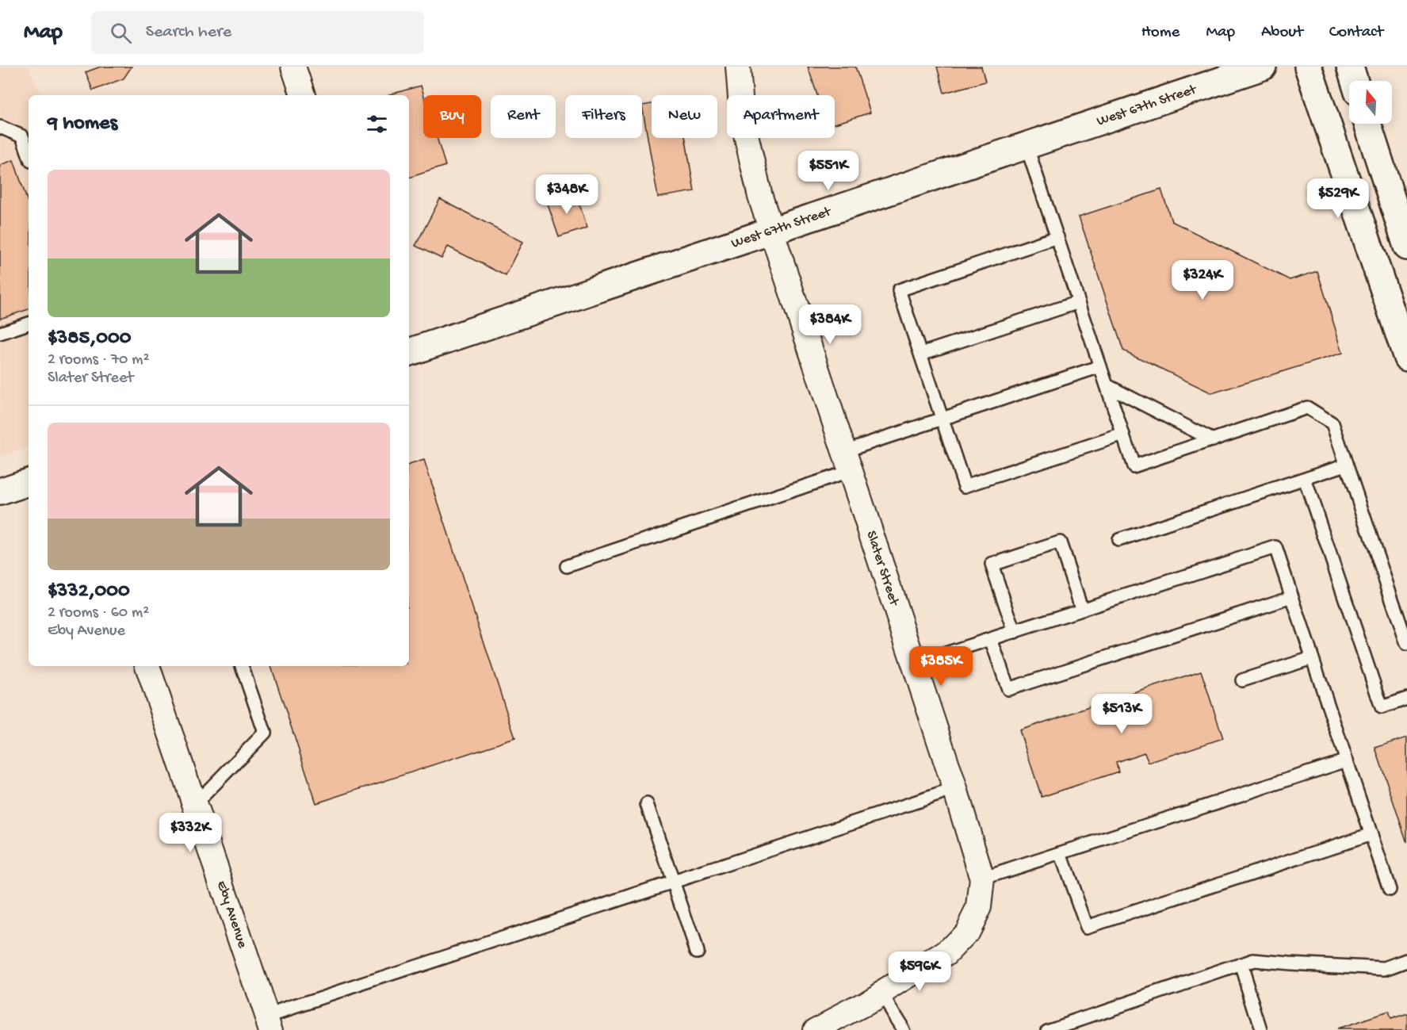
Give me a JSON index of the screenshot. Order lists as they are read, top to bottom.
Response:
{
  "streets": {
    "street": ["West 67th Street", "Slater Street", "Eby Avenue"]
  },
  "crossings": [
    ["West 67th Street", "Slater Street"]
  ],
  "north": "top",
  "page": {
    "header": "Map",
    "search": "Search here",
    "nav": [
      "Home",
      "Map",
      "About",
      "Contact"
    ],
    "chip": [
      "Buy",
      "Rent",
      "Filters",
      "New",
      "Apartment"
    ],
    "heading": "9 homes",
    "price": [
      "$551K",
      "$348K",
      "$529K",
      "$324K",
      "$384K",
      "$385K",
      "$513K",
      "$332K",
      "$596K"
    ],
    "list": [
      {
        "name": "$385,000",
        "note": "2 rooms · 70 m² · Slater Street"
      },
      {
        "name": "$332,000",
        "note": "2 rooms · 60 m² · Eby Avenue"
      }
    ]
  }
}
